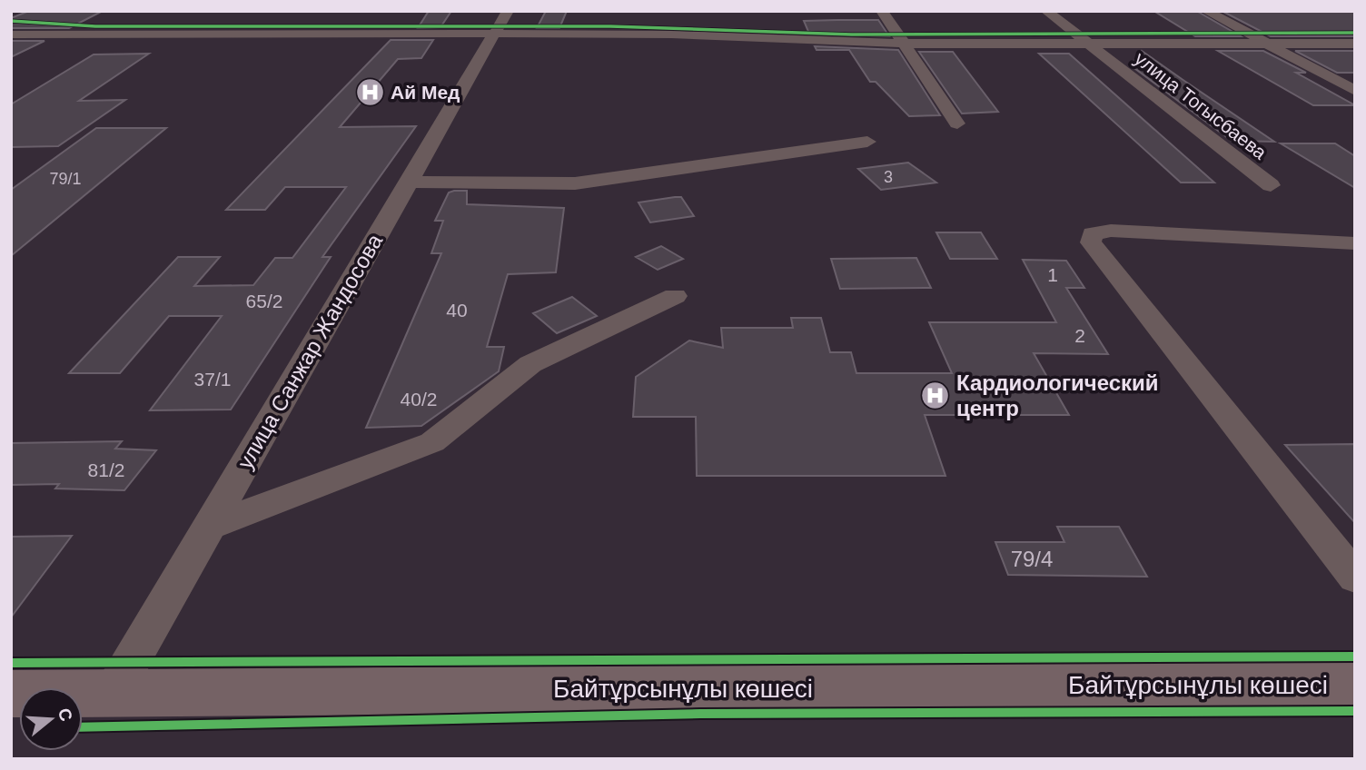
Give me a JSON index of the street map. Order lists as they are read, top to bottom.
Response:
{
  "streets": {
    "main road": ["Байтұрсынұлы көшесі"],
    "street": ["улица Тогысбаева", "улица Санжар Жандосова"]
  },
  "crossings": [
    ["улица Санжар Жандосова", "Байтұрсынұлы көшесі"]
  ],
  "places": {
    "hospital": ["Ай Мед", "Кардиологический центр"]
  },
  "house_numbers": [
    "3",
    "79/1",
    "1",
    "65/2",
    "40",
    "2",
    "37/1",
    "40/2",
    "81/2",
    "79/4"
  ],
  "north": "right"
}
